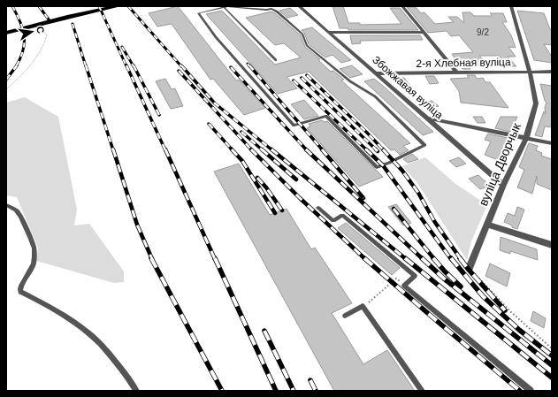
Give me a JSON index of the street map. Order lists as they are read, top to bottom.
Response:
{
  "streets": {
    "street": ["2-я Хлебная вуліца", "Збожжавая вуліца", "вуліца Дворчык"]
  },
  "crossings": [
    ["2-я Хлебная вуліца", "Збожжавая вуліца"],
    ["2-я Хлебная вуліца", "вуліца Дворчык"],
    ["Збожжавая вуліца", "вуліца Дворчык"]
  ],
  "house_numbers": ["9/2"],
  "north": "right"
}
